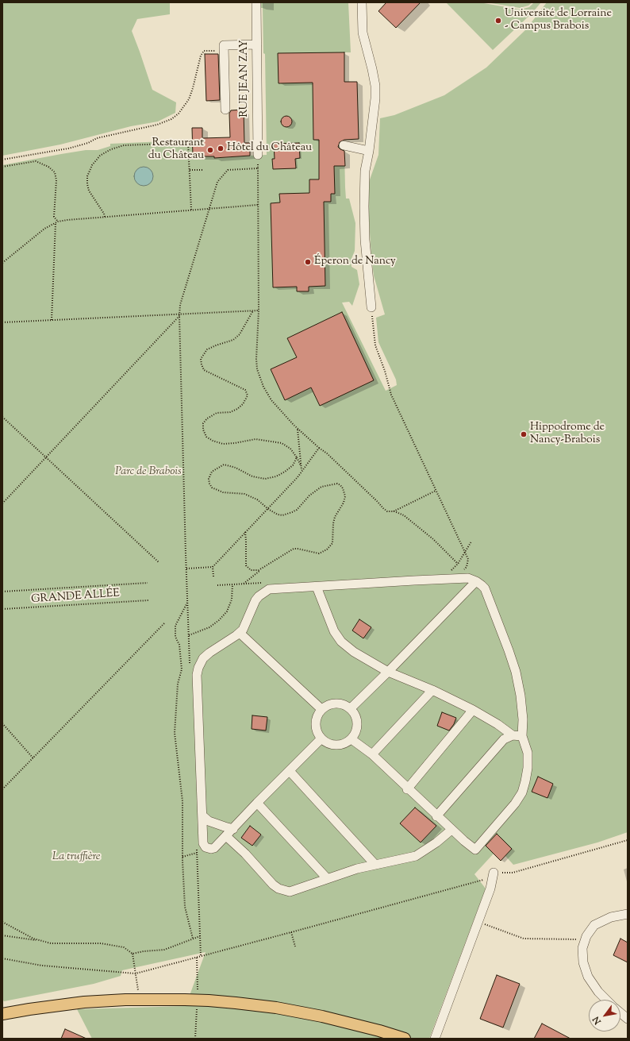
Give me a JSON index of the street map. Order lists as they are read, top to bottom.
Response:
{
  "streets": {
    "street": ["RUE JEAN ZAY"],
    "path": ["GRANDE ALLÉE"]
  },
  "parks": ["Parc de Brabois", "La truffière"],
  "places": [
    "Université de Lorraine - Campus Brabois",
    "Hôtel du Château",
    "Restaurant du Château",
    "Éperon de Nancy",
    "Hippodrome de Nancy-Brabois"
  ],
  "north": "bottom left"
}
